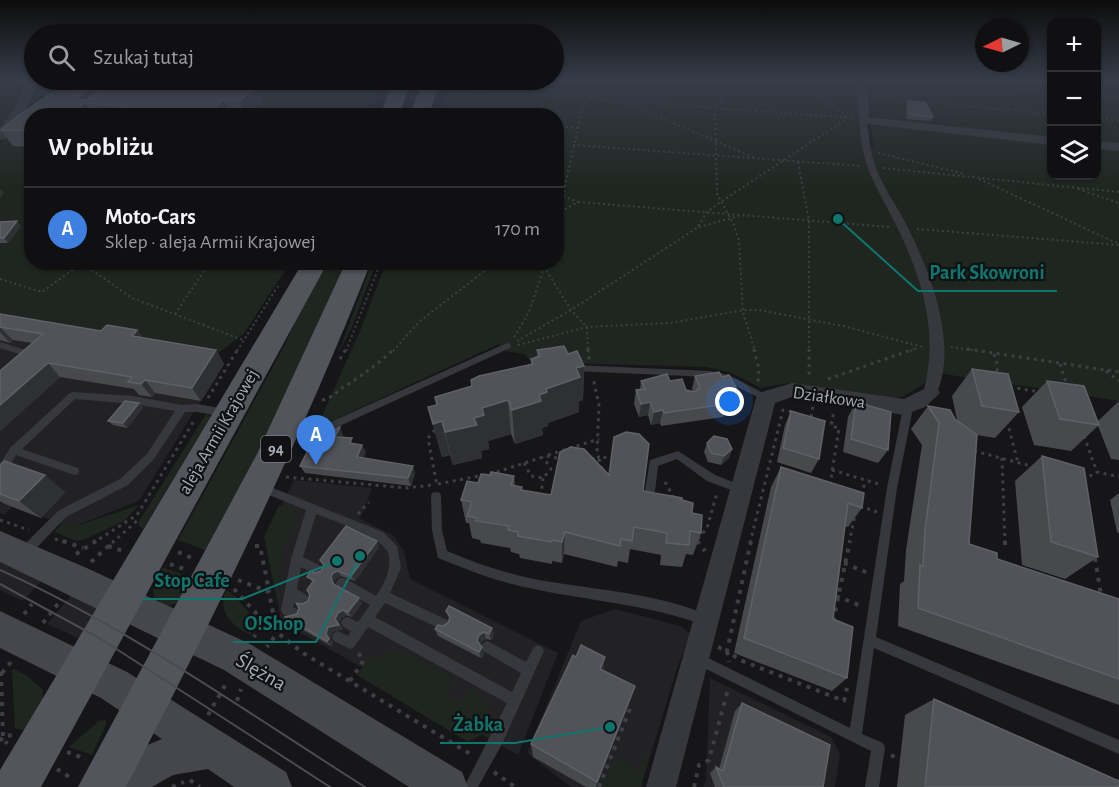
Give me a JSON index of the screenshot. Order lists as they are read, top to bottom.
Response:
{
  "streets": {
    "main road": ["aleja Armii Krajowej", "94", "Ślężna"],
    "street": ["Działkowa"]
  },
  "crossings": [
    ["aleja Armii Krajowej", "Ślężna"],
    ["94", "Ślężna"]
  ],
  "places": [
    "Park Skowroni",
    "O!Shop",
    "Stop Cafe",
    "Żabka"
  ],
  "north": "left",
  "page": {
    "map_buttons": ["+", "−"],
    "search": "Szukaj tutaj",
    "heading": "W pobliżu",
    "list": [
      {
        "mark": "A",
        "name": "Moto-Cars",
        "note": "Sklep · aleja Armii Krajowej",
        "value": "170 m"
      }
    ],
    "pins": "A"
  }
}
